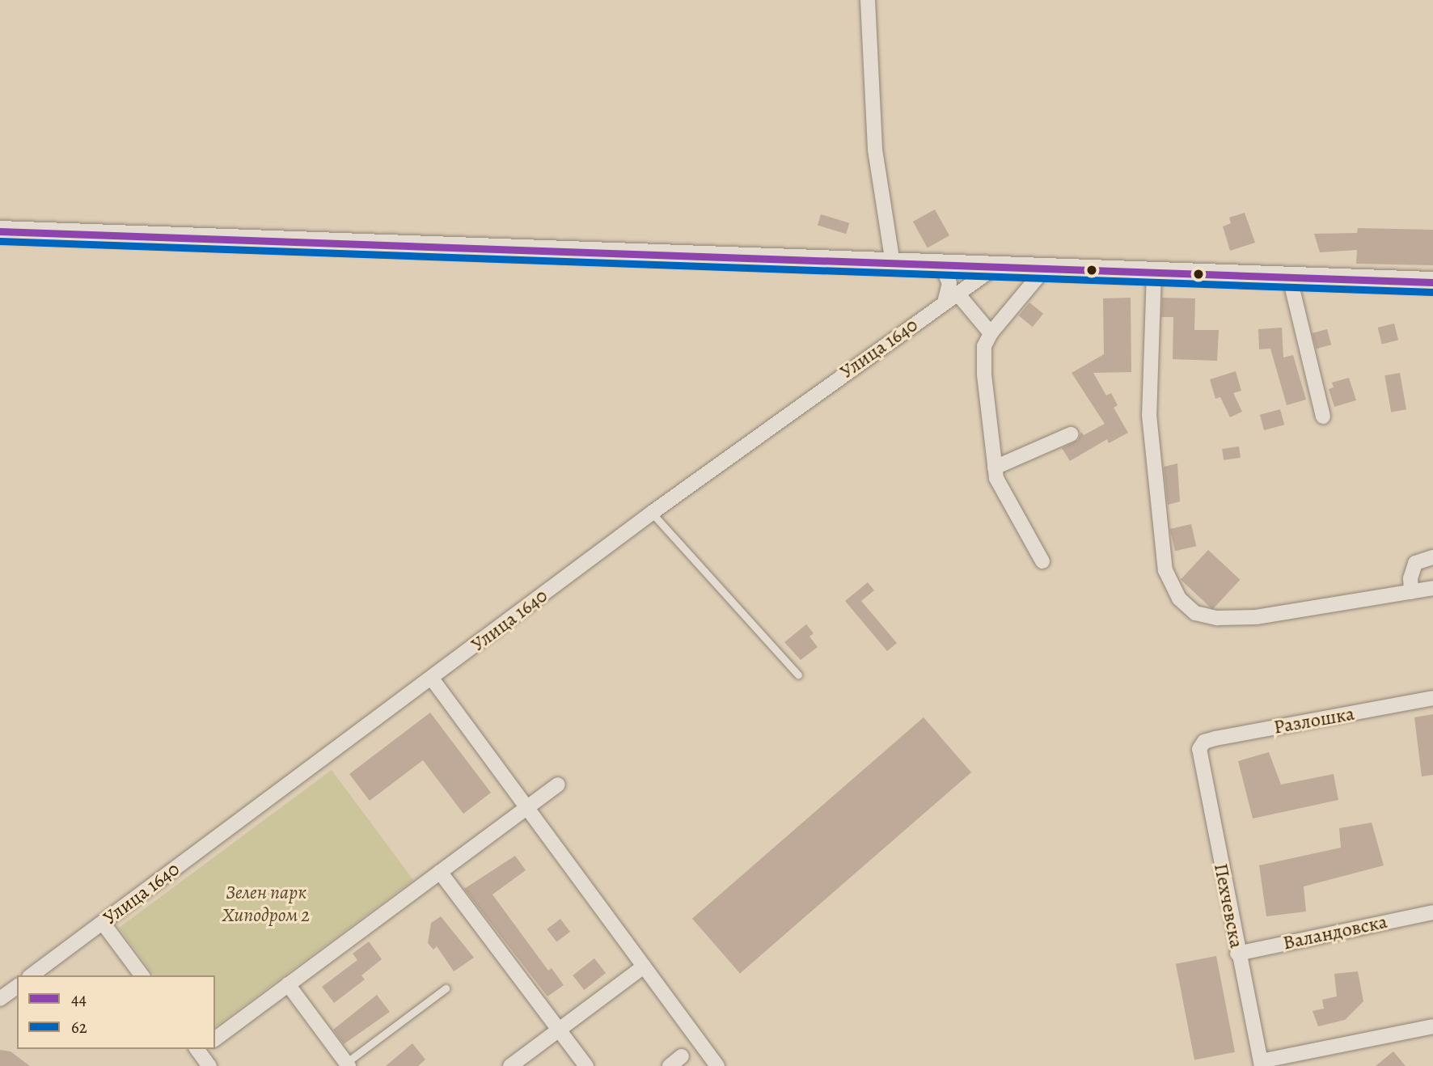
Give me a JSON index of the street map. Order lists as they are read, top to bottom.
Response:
{
  "streets": {
    "street": [
      "Улица 1640",
      "Разлошка",
      "Пехчевска",
      "Валандовска"
    ]
  },
  "crossings": [
    ["Разлошка", "Пехчевска"],
    ["Пехчевска", "Валандовска"]
  ],
  "parks": ["Зелен парк Хиподром 2"],
  "lines": ["transit line 44", "transit line 62"],
  "legend": ["44", "62"]
}
